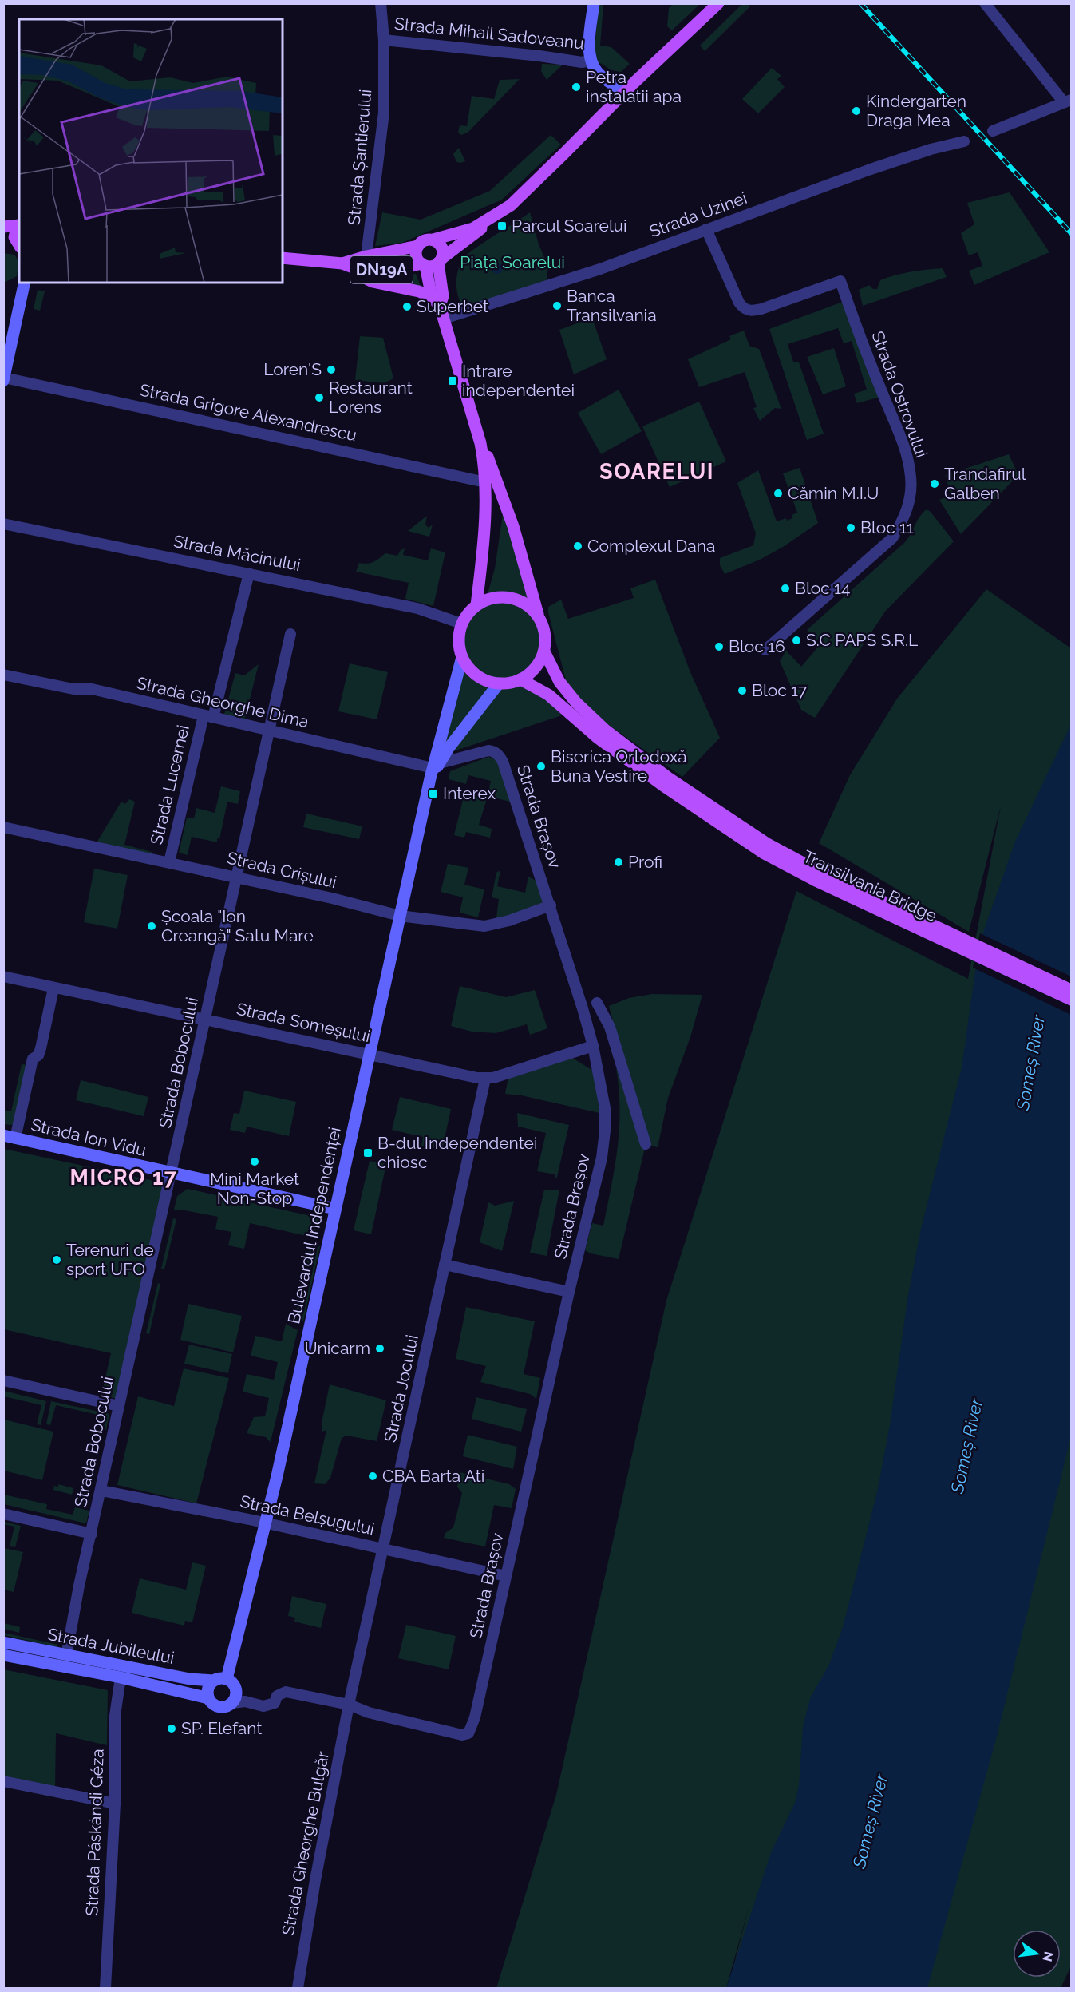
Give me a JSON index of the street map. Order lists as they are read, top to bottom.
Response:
{
  "streets": {
    "main road": ["DN19A", "Transilvania Bridge", "Bulevardul Independenței"],
    "street": [
      "Strada Mihail Sadoveanu",
      "Strada Șantierului",
      "Strada Uzinei",
      "Strada Ostrovului",
      "Strada Grigore Alexandrescu",
      "Strada Măcinului",
      "Strada Gheorghe Dima",
      "Strada Lucernei",
      "Strada Brașov",
      "Strada Crișului",
      "Strada Someșului",
      "Strada Bobocului",
      "Strada Ion Vidu",
      "Strada Jocului",
      "Strada Belșugului",
      "Strada Jubileului",
      "Strada Páskándi Géza",
      "Strada Gheorghe Bulgăr"
    ]
  },
  "crossings": [
    ["Strada Mihail Sadoveanu", "Strada Șantierului"],
    ["Strada Șantierului", "DN19A"],
    ["Strada Uzinei", "Strada Ostrovului"],
    ["Strada Măcinului", "Strada Lucernei"],
    ["Strada Măcinului", "Bulevardul Independenței"],
    ["Strada Gheorghe Dima", "Strada Lucernei"],
    ["Strada Gheorghe Dima", "Strada Brașov"],
    ["Strada Gheorghe Dima", "Strada Bobocului"],
    ["Strada Gheorghe Dima", "Bulevardul Independenței"],
    ["Strada Lucernei", "Strada Crișului"],
    ["Strada Brașov", "Strada Crișului"],
    ["Strada Brașov", "Strada Someșului"],
    ["Strada Brașov", "Bulevardul Independenței"],
    ["Strada Brașov", "Strada Jocului"],
    ["Strada Brașov", "Strada Belșugului"],
    ["Strada Brașov", "Strada Gheorghe Bulgăr"],
    ["Strada Crișului", "Strada Bobocului"],
    ["Strada Crișului", "Bulevardul Independenței"],
    ["Strada Someșului", "Strada Bobocului"],
    ["Strada Someșului", "Bulevardul Independenței"],
    ["Strada Someșului", "Strada Jocului"],
    ["Strada Bobocului", "Strada Ion Vidu"],
    ["Strada Bobocului", "Strada Belșugului"],
    ["Strada Bobocului", "Strada Jubileului"],
    ["Strada Ion Vidu", "Bulevardul Independenței"],
    ["Bulevardul Independenței", "Strada Belșugului"],
    ["Bulevardul Independenței", "Strada Jubileului"],
    ["Strada Jocului", "Strada Belșugului"],
    ["Strada Jocului", "Strada Gheorghe Bulgăr"],
    ["Strada Jubileului", "Strada Páskándi Géza"]
  ],
  "districts": ["SOARELUI", "MICRO 17"],
  "water": ["Someș River"],
  "parks": ["Piața Soarelui"],
  "places": {
    "other": [
      "Petra instalatii apa",
      "Kindergarten Draga Mea",
      "Banca Transilvania",
      "Superbet",
      "Loren'S",
      "Restaurant Lorens",
      "Trandafirul Galben",
      "Cămin M.I.U",
      "Bloc 11",
      "Complexul Dana",
      "Bloc 14",
      "S.C PAPS S.R.L",
      "Bloc 16",
      "Bloc 17",
      "Biserica Ortodoxă Buna Vestire",
      "Profi",
      "Școala \"Ion Creangă\" Satu Mare",
      "Mini Market Non-Stop",
      "Terenuri de sport UFO",
      "Unicarm",
      "CBA Barta Ati",
      "SP. Elefant"
    ],
    "transit": [
      "Parcul Soarelui",
      "Intrare independentei",
      "Interex",
      "B-dul Independentei chiosc"
    ]
  },
  "north": "right"
}
